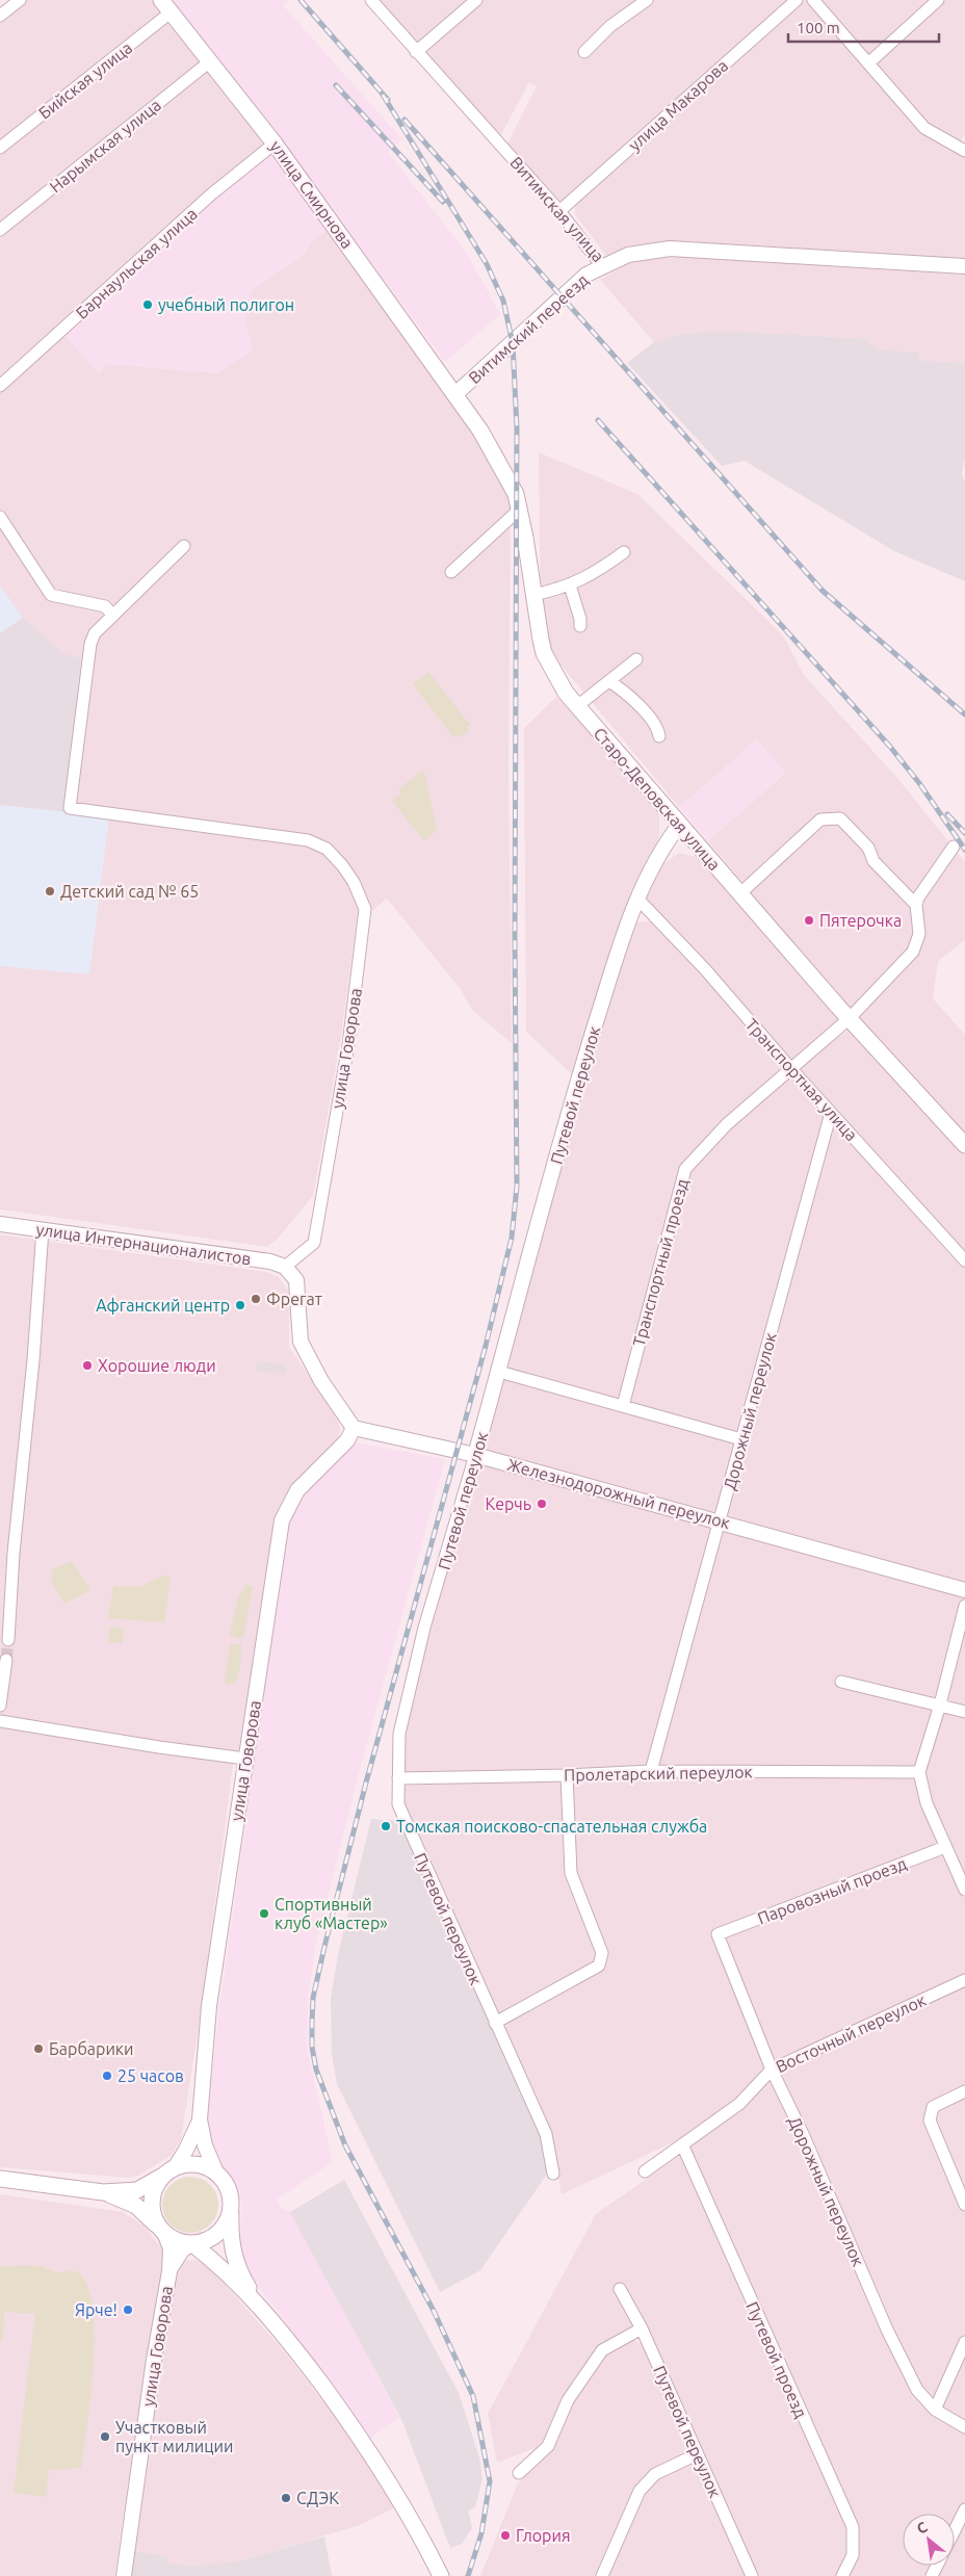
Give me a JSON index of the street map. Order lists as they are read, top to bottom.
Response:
{
  "streets": {
    "main road": ["улица Смирнова", "Старо-Деповская улица"],
    "street": [
      "Бийская улица",
      "улица Макарова",
      "Нарымская улица",
      "Витимская улица",
      "Барнаульская улица",
      "Витимский переезд",
      "улица Говорова",
      "Транспортная улица",
      "Путевой переулок",
      "улица Интернационалистов",
      "Транспортный проезд",
      "Дорожный переулок",
      "Железнодорожный переулок",
      "Пролетарский переулок",
      "Паровозный проезд",
      "Восточный переулок",
      "Путевой проезд"
    ]
  },
  "crossings": [
    ["Бийская улица", "улица Смирнова"],
    ["улица Макарова", "Витимская улица"],
    ["Нарымская улица", "улица Смирнова"],
    ["улица Смирнова", "Барнаульская улица"],
    ["улица Смирнова", "Витимский переезд"],
    ["улица Смирнова", "Старо-Деповская улица"],
    ["Витимская улица", "Витимский переезд"],
    ["Витимский переезд", "Старо-Деповская улица"],
    ["Старо-Деповская улица", "Путевой переулок"],
    ["Старо-Деповская улица", "Транспортный проезд"],
    ["улица Говорова", "улица Интернационалистов"],
    ["улица Говорова", "Железнодорожный переулок"],
    ["Транспортная улица", "Путевой переулок"],
    ["Транспортная улица", "Транспортный проезд"],
    ["Транспортная улица", "Дорожный переулок"],
    ["Путевой переулок", "Железнодорожный переулок"],
    ["Путевой переулок", "Пролетарский переулок"],
    ["Дорожный переулок", "Железнодорожный переулок"],
    ["Дорожный переулок", "Пролетарский переулок"],
    ["Дорожный переулок", "Паровозный проезд"],
    ["Дорожный переулок", "Восточный переулок"],
    ["Восточный переулок", "Путевой проезд"]
  ],
  "places": [
    "учебный полигон",
    "Детский сад № 65",
    "Пятерочка",
    "Фрегат",
    "Афганский центр",
    "Хорошие люди",
    "Керчь",
    "Томская поисково-спасательная служба",
    "Спортивный клуб «Мастер»",
    "Барбарики",
    "25 часов",
    "Ярче!",
    "Участковый пункт милиции",
    "СДЭК",
    "Глория"
  ],
  "scale_bar": "100 m",
  "north": "top left"
}
